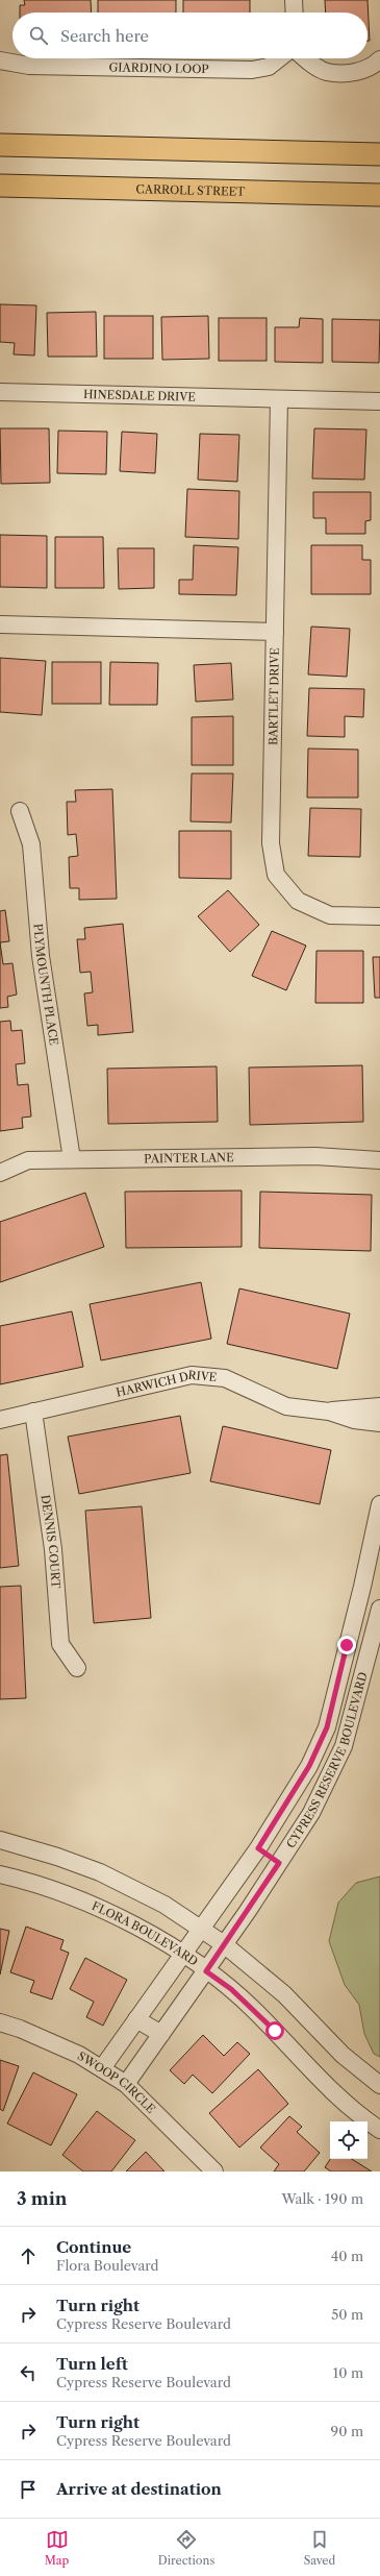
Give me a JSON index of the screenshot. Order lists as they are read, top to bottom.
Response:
{
  "streets": {
    "main road": ["CARROLL STREET"],
    "street": [
      "GIARDINO LOOP",
      "HINESDALE DRIVE",
      "BARTLET DRIVE",
      "PLYMOUNTH PLACE",
      "PAINTER LANE",
      "HARWICH DRIVE",
      "DENNIS COURT",
      "CYPRESS RESERVE BOULEVARD",
      "FLORA BOULEVARD",
      "SWOOP CIRCLE"
    ]
  },
  "crossings": [
    ["HINESDALE DRIVE", "BARTLET DRIVE"],
    ["PLYMOUNTH PLACE", "PAINTER LANE"],
    ["HARWICH DRIVE", "DENNIS COURT"],
    ["CYPRESS RESERVE BOULEVARD", "FLORA BOULEVARD"],
    ["CYPRESS RESERVE BOULEVARD", "SWOOP CIRCLE"]
  ],
  "page": {
    "search": "Search here",
    "heading": ["3 min", "Walk · 190 m"],
    "list": [
      ["Continue", "Flora Boulevard", "40 m"],
      ["Turn right", "Cypress Reserve Boulevard", "50 m"],
      ["Turn left", "Cypress Reserve Boulevard", "10 m"],
      ["Turn right", "Cypress Reserve Boulevard", "90 m"],
      "Arrive at destination"
    ],
    "nav": ["Map", "Directions", "Saved"]
  }
}
